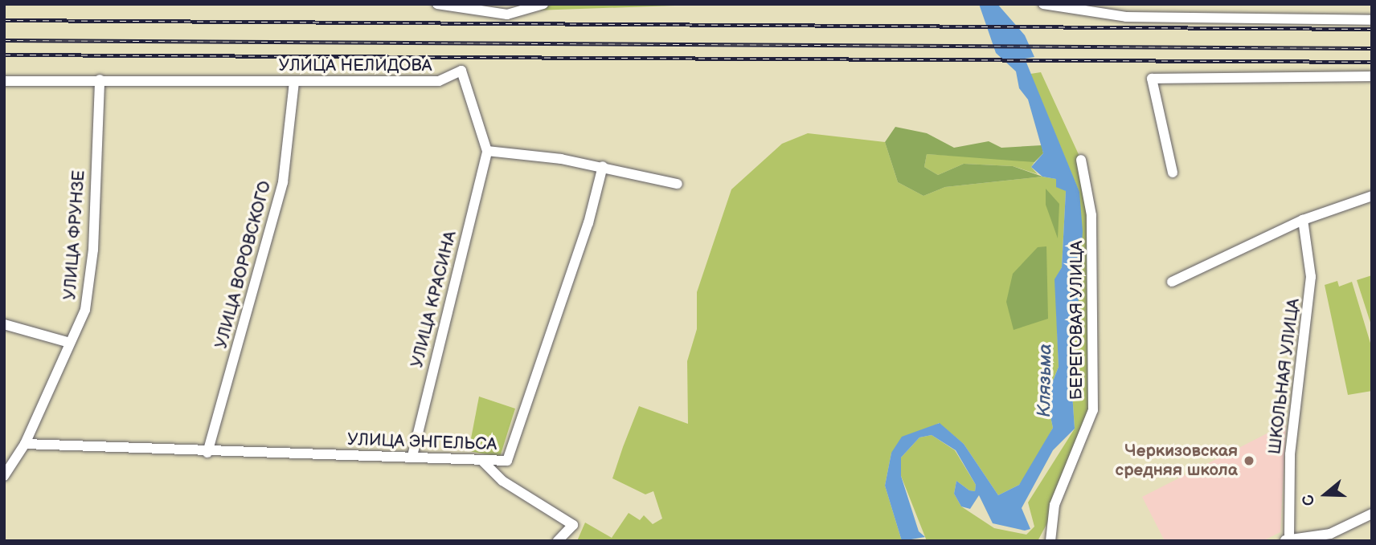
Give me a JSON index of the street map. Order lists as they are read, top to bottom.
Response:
{
  "streets": {
    "street": [
      "УЛИЦА НЕЛИДОВА",
      "УЛИЦА ФРУНЗЕ",
      "УЛИЦА ВОРОВСКОГО",
      "УЛИЦА КРАСИНА",
      "БЕРЕГОВАЯ УЛИЦА",
      "ШКОЛЬНАЯ УЛИЦА",
      "УЛИЦА ЭНГЕЛЬСА"
    ]
  },
  "crossings": [
    ["УЛИЦА НЕЛИДОВА", "УЛИЦА ФРУНЗЕ"],
    ["УЛИЦА НЕЛИДОВА", "УЛИЦА ВОРОВСКОГО"],
    ["УЛИЦА НЕЛИДОВА", "УЛИЦА КРАСИНА"],
    ["УЛИЦА ФРУНЗЕ", "УЛИЦА ЭНГЕЛЬСА"],
    ["УЛИЦА ВОРОВСКОГО", "УЛИЦА ЭНГЕЛЬСА"],
    ["УЛИЦА КРАСИНА", "УЛИЦА ЭНГЕЛЬСА"]
  ],
  "water": ["Клязьма"],
  "places": ["Черкизовская средняя школа"],
  "north": "left"
}
